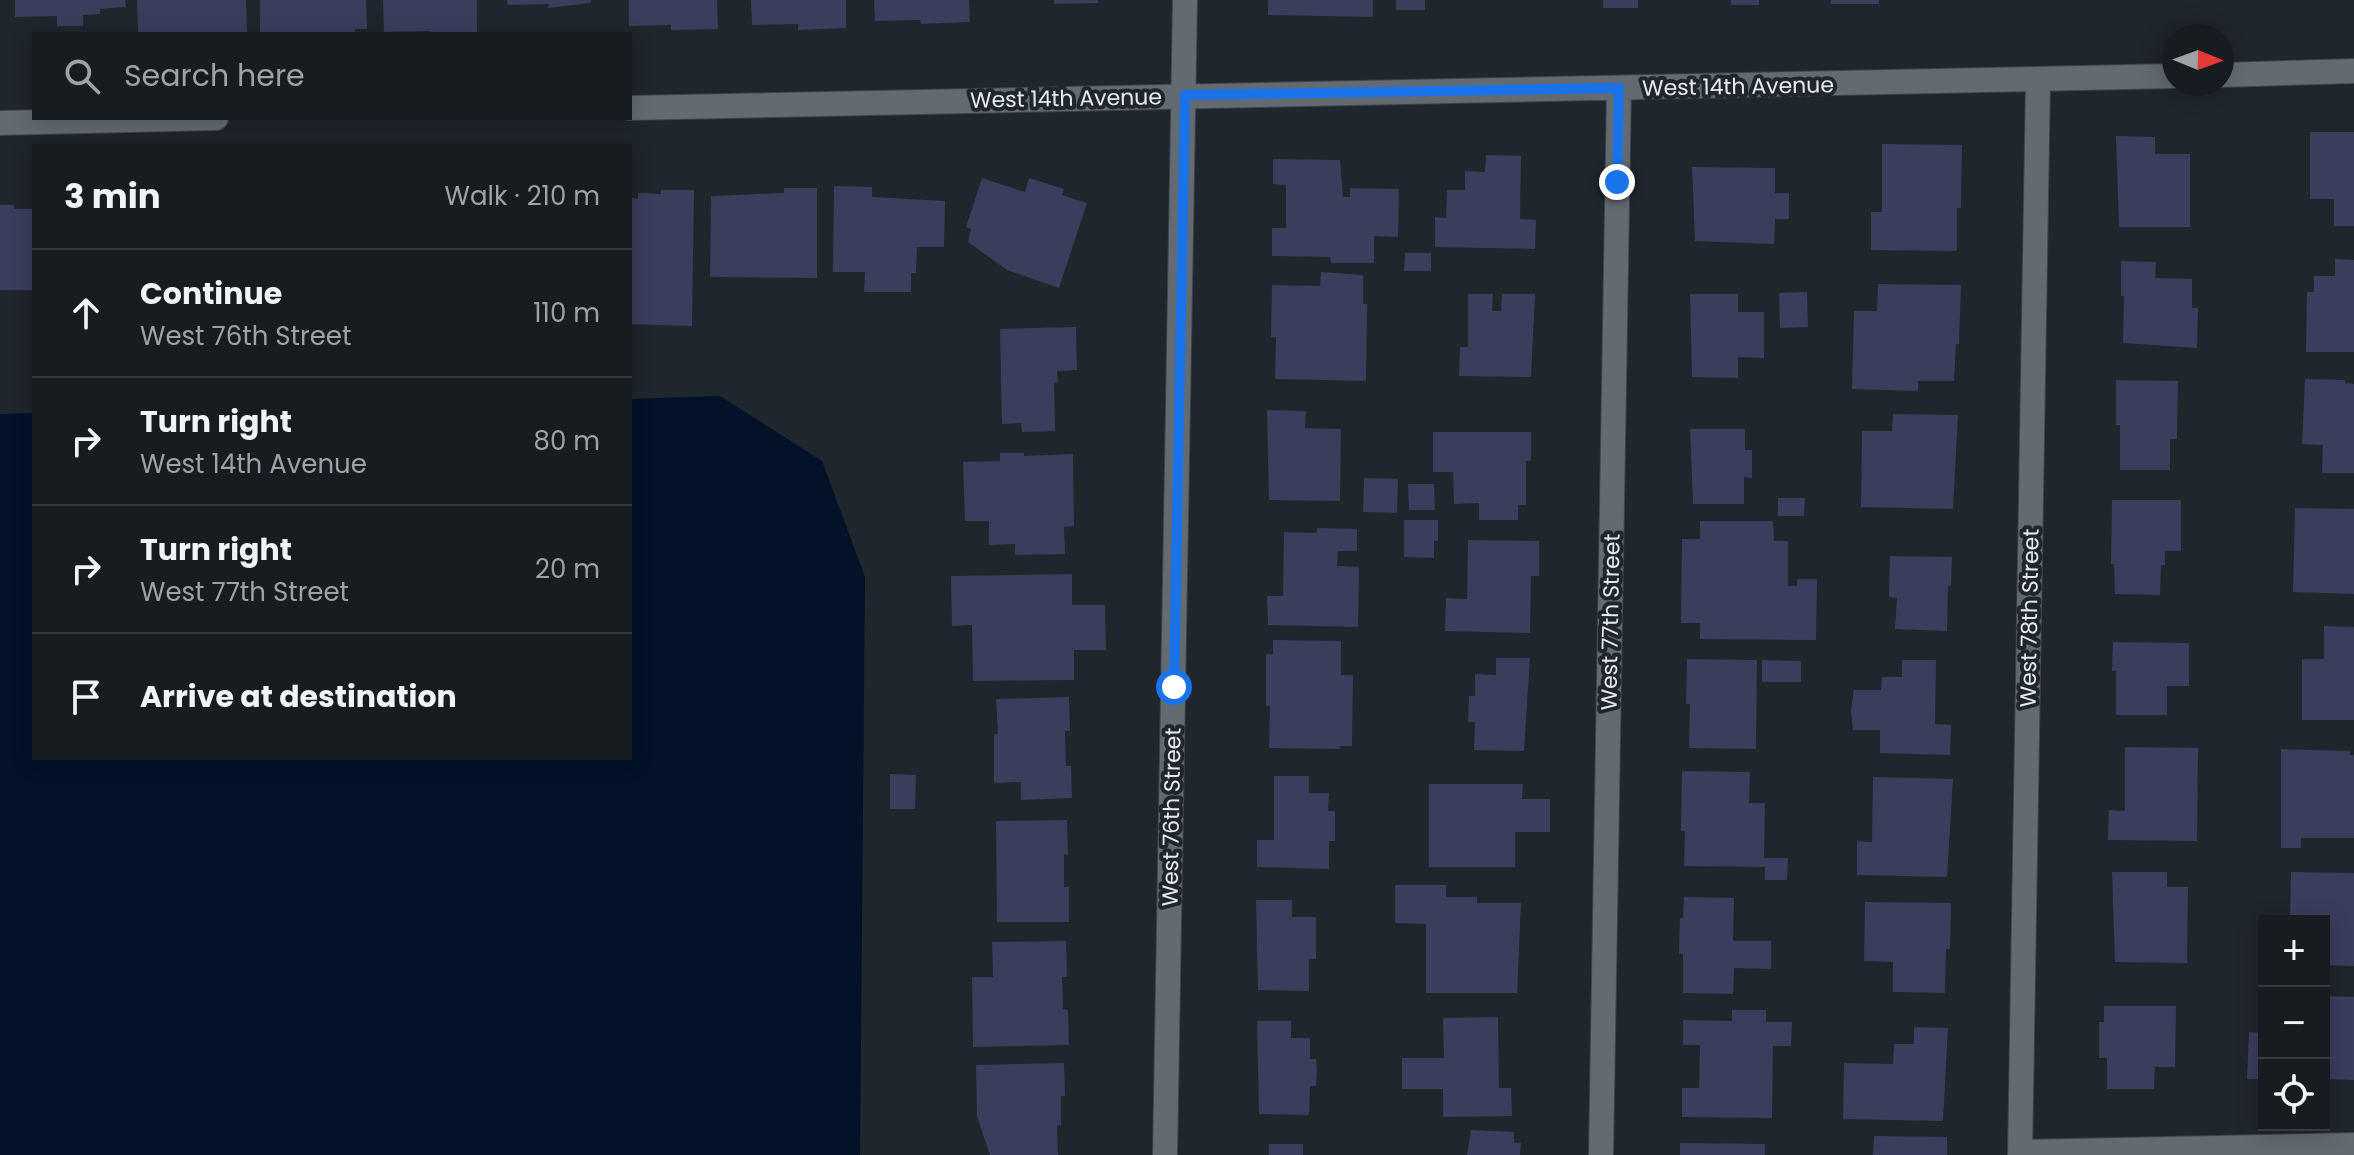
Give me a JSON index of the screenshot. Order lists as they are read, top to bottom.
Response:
{
  "streets": {
    "street": [
      "West 14th Avenue",
      "West 78th Street",
      "West 77th Street",
      "West 76th Street"
    ]
  },
  "crossings": [
    ["West 14th Avenue", "West 78th Street"],
    ["West 14th Avenue", "West 77th Street"],
    ["West 14th Avenue", "West 76th Street"]
  ],
  "north": "right",
  "page": {
    "search": "Search here",
    "heading": ["3 min", "Walk · 210 m"],
    "list": [
      ["Continue", "West 76th Street", "110 m"],
      ["Turn right", "West 14th Avenue", "80 m"],
      ["Turn right", "West 77th Street", "20 m"],
      "Arrive at destination"
    ],
    "map_buttons": ["+", "−"]
  }
}
